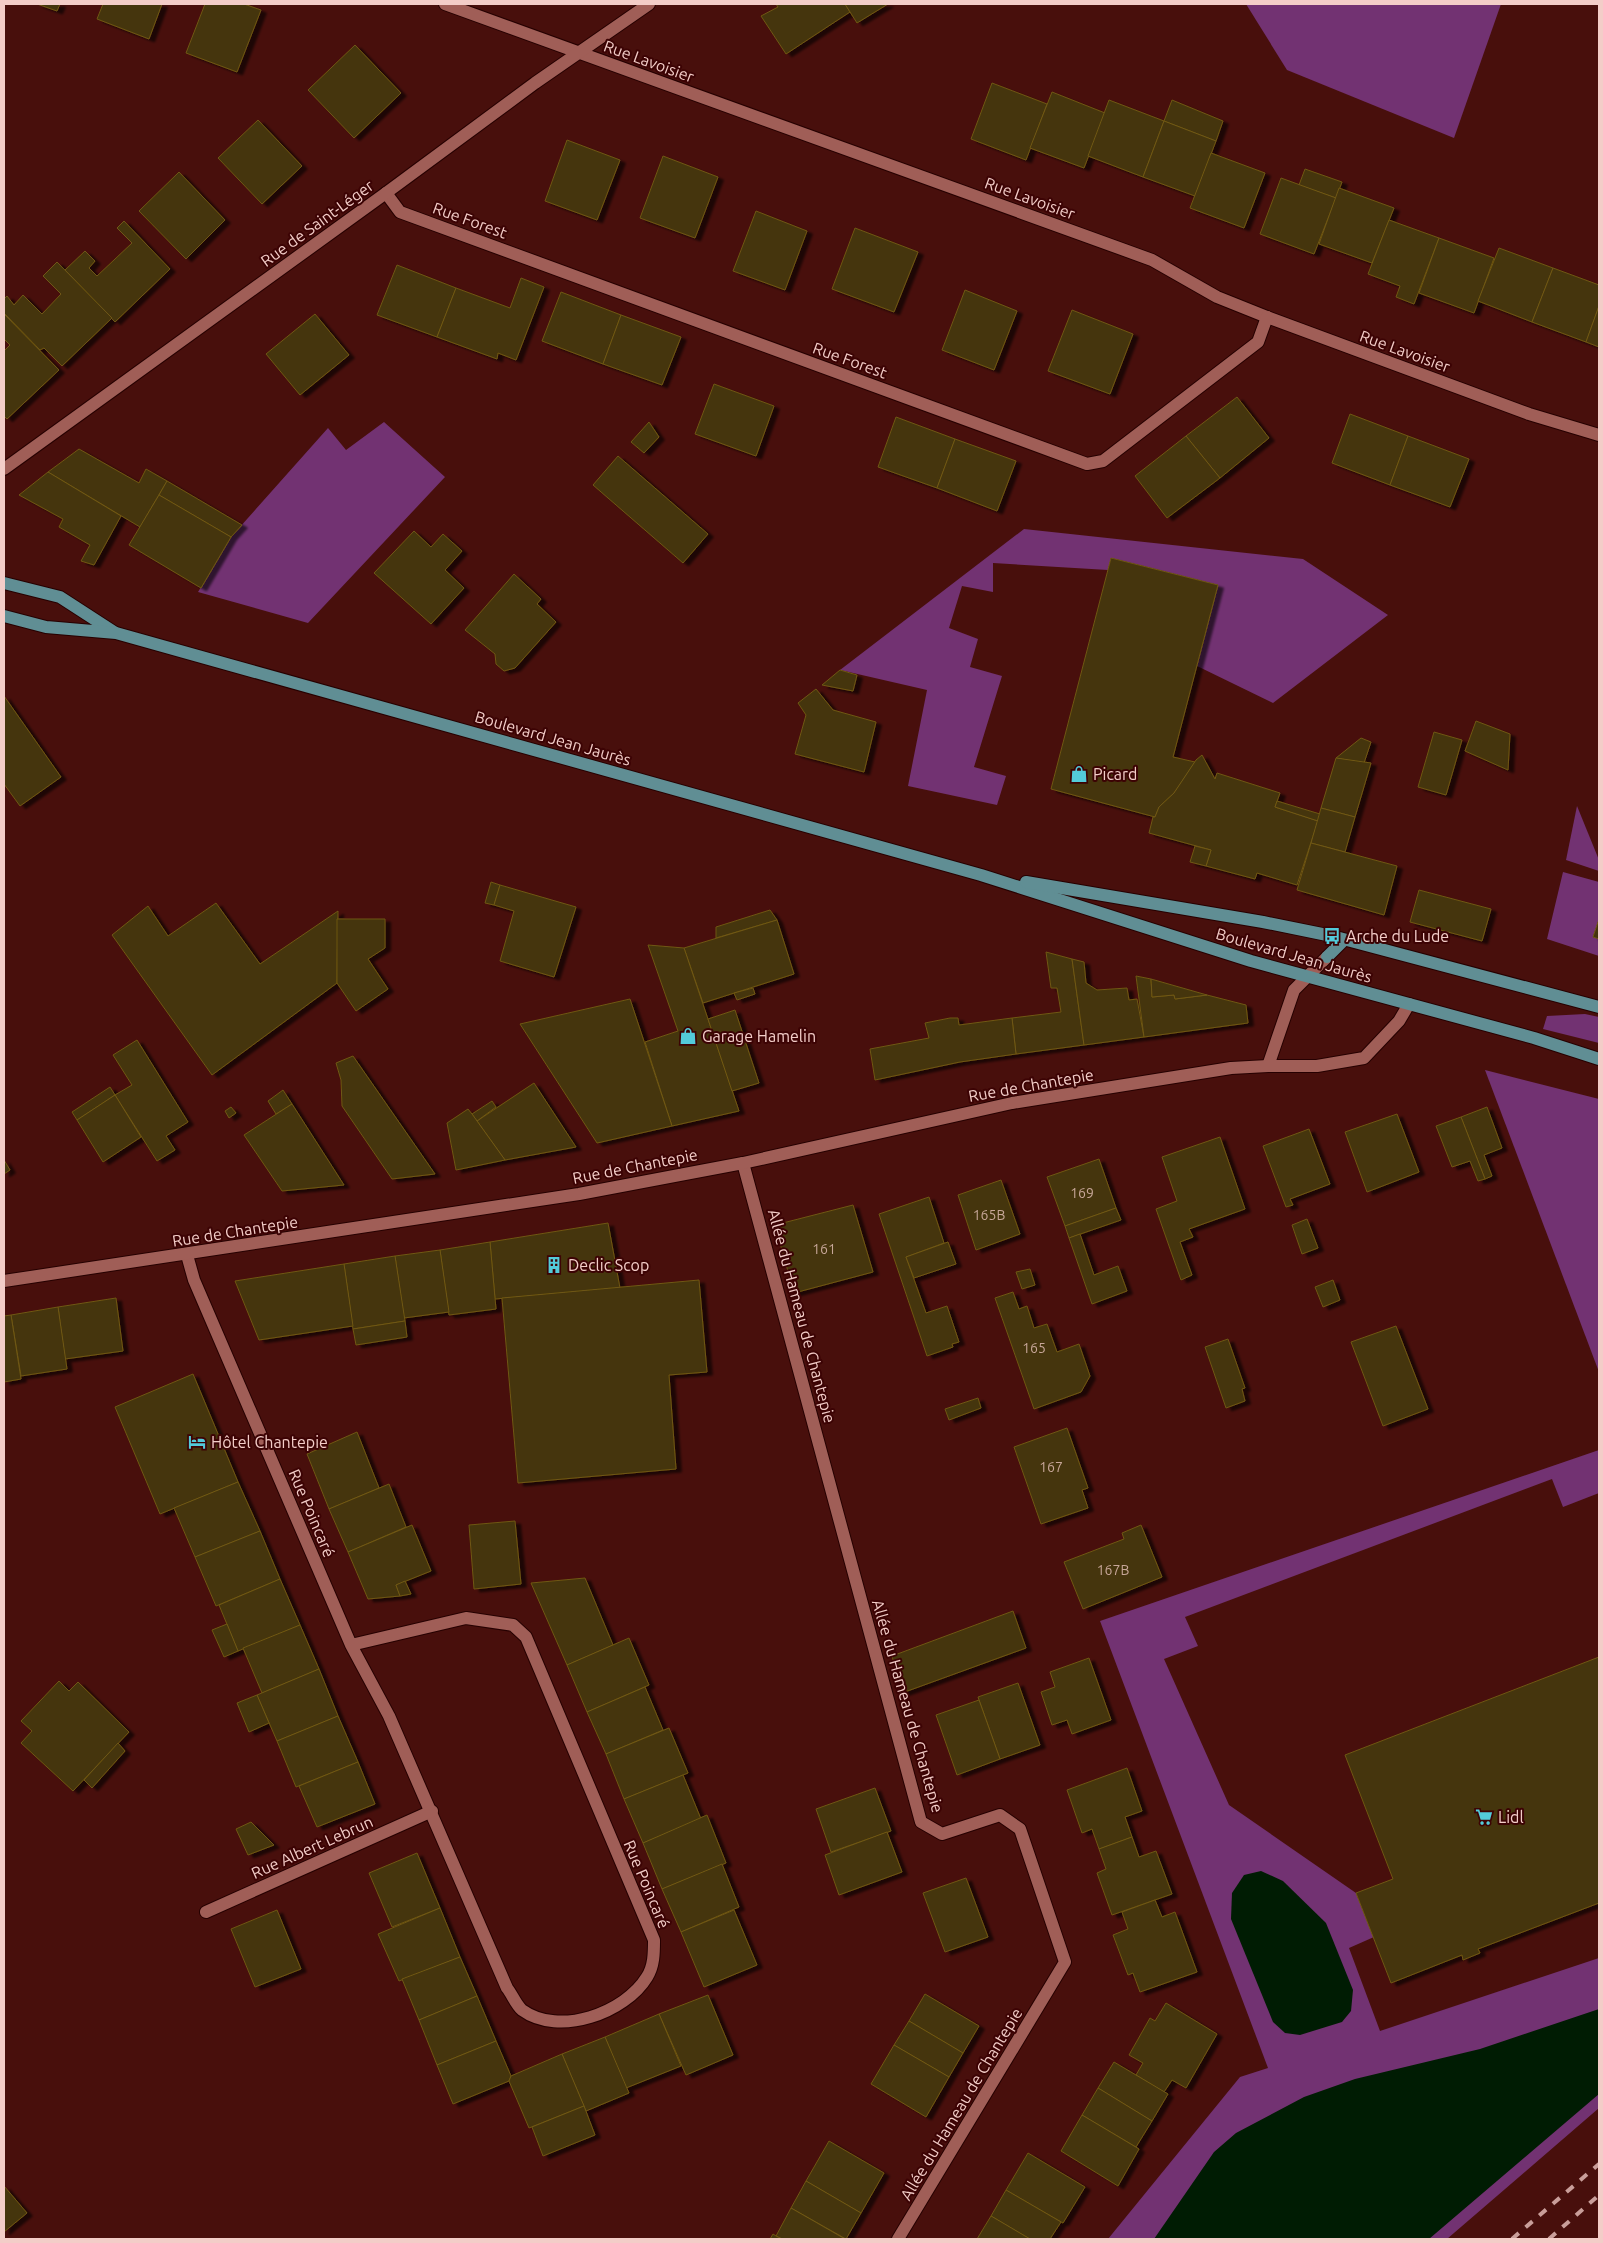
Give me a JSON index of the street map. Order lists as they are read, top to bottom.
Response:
{
  "streets": {
    "main road": ["Boulevard Jean Jaurès"],
    "street": [
      "Rue Lavoisier",
      "Rue Forest",
      "Rue de Saint-Léger",
      "Rue de Chantepie",
      "Allée du Hameau de Chantepie",
      "Rue Poincaré",
      "Rue Albert Lebrun"
    ]
  },
  "crossings": [
    ["Rue Lavoisier", "Rue Forest"],
    ["Rue Lavoisier", "Rue de Saint-Léger"],
    ["Rue Forest", "Rue de Saint-Léger"],
    ["Boulevard Jean Jaurès", "Rue de Chantepie"],
    ["Rue de Chantepie", "Allée du Hameau de Chantepie"],
    ["Rue de Chantepie", "Rue Poincaré"],
    ["Rue Poincaré", "Rue Albert Lebrun"]
  ],
  "places": {
    "shop": ["Picard", "Garage Hamelin"],
    "bus stop": ["Arche du Lude"],
    "building": ["Declic Scop"],
    "hotel": ["Hôtel Chantepie"],
    "supermarket": ["Lidl"]
  },
  "house_numbers": [
    "169",
    "165B",
    "161",
    "165",
    "167",
    "167B"
  ]
}
